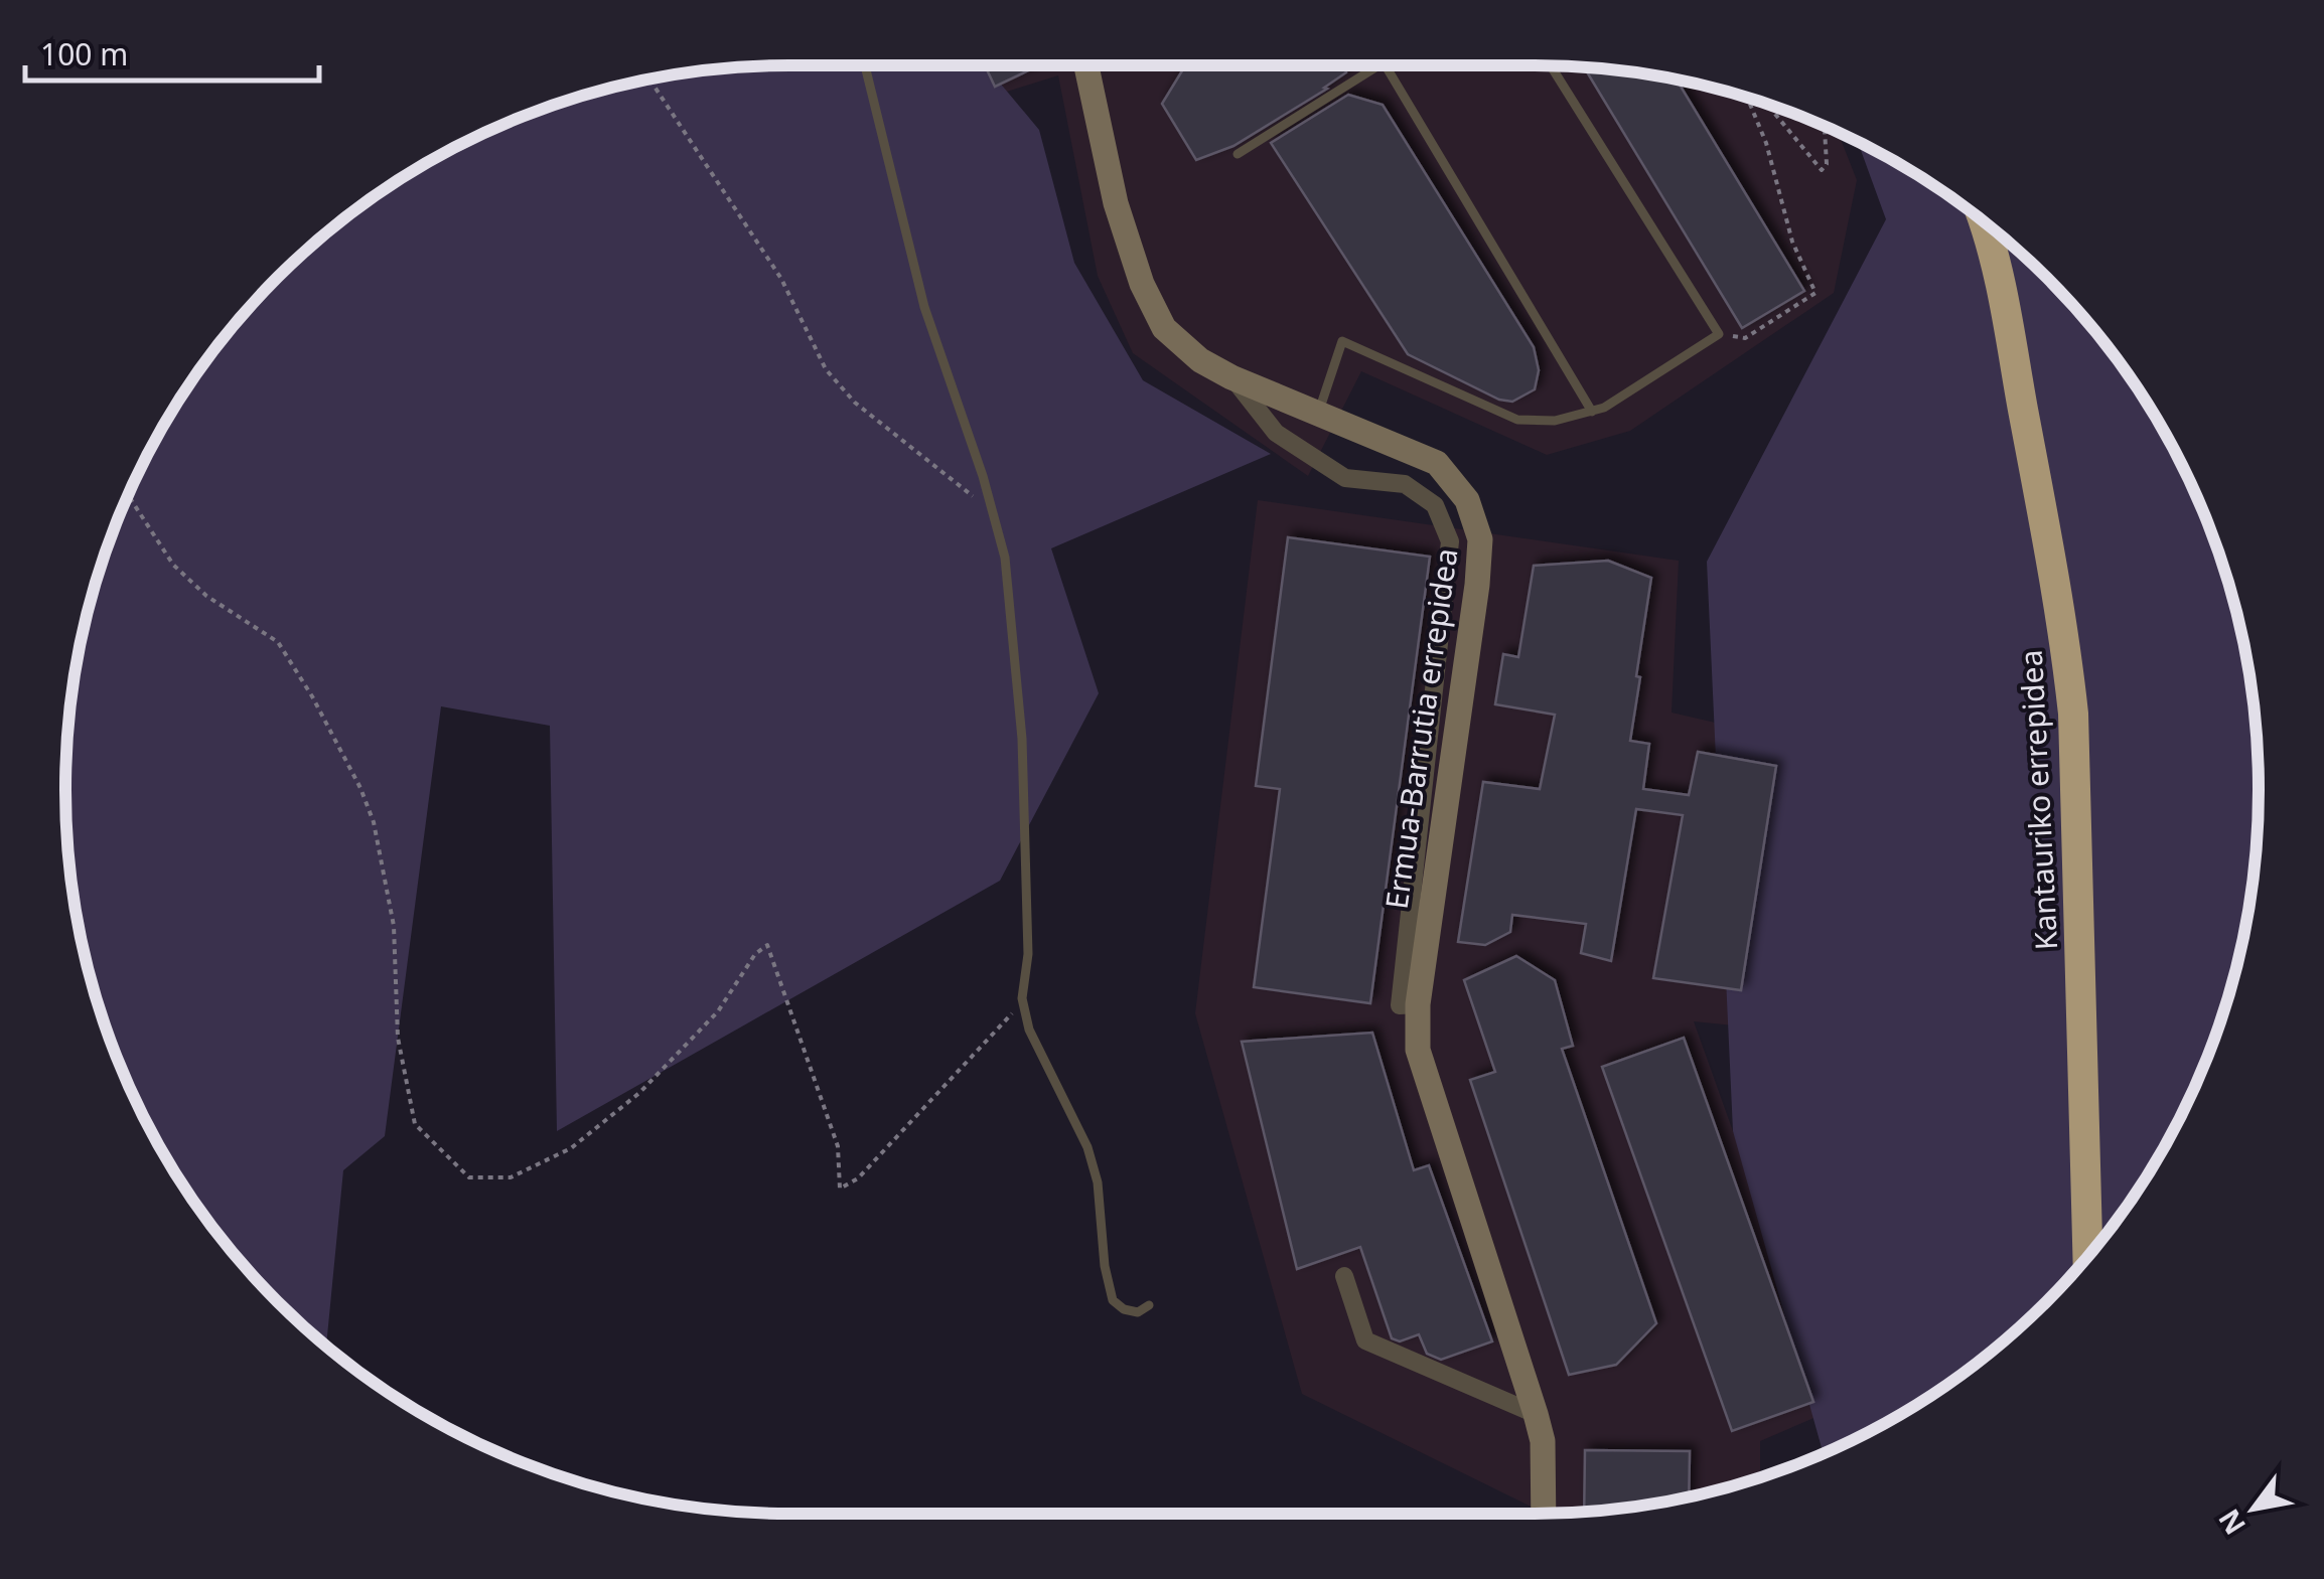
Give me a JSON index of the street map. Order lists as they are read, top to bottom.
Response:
{
  "streets": {
    "highway": ["Kantauriko errepidea"],
    "street": ["Ermua-Barrutia errepidea"]
  },
  "scale_bar": "100 m",
  "north": "bottom left"
}
